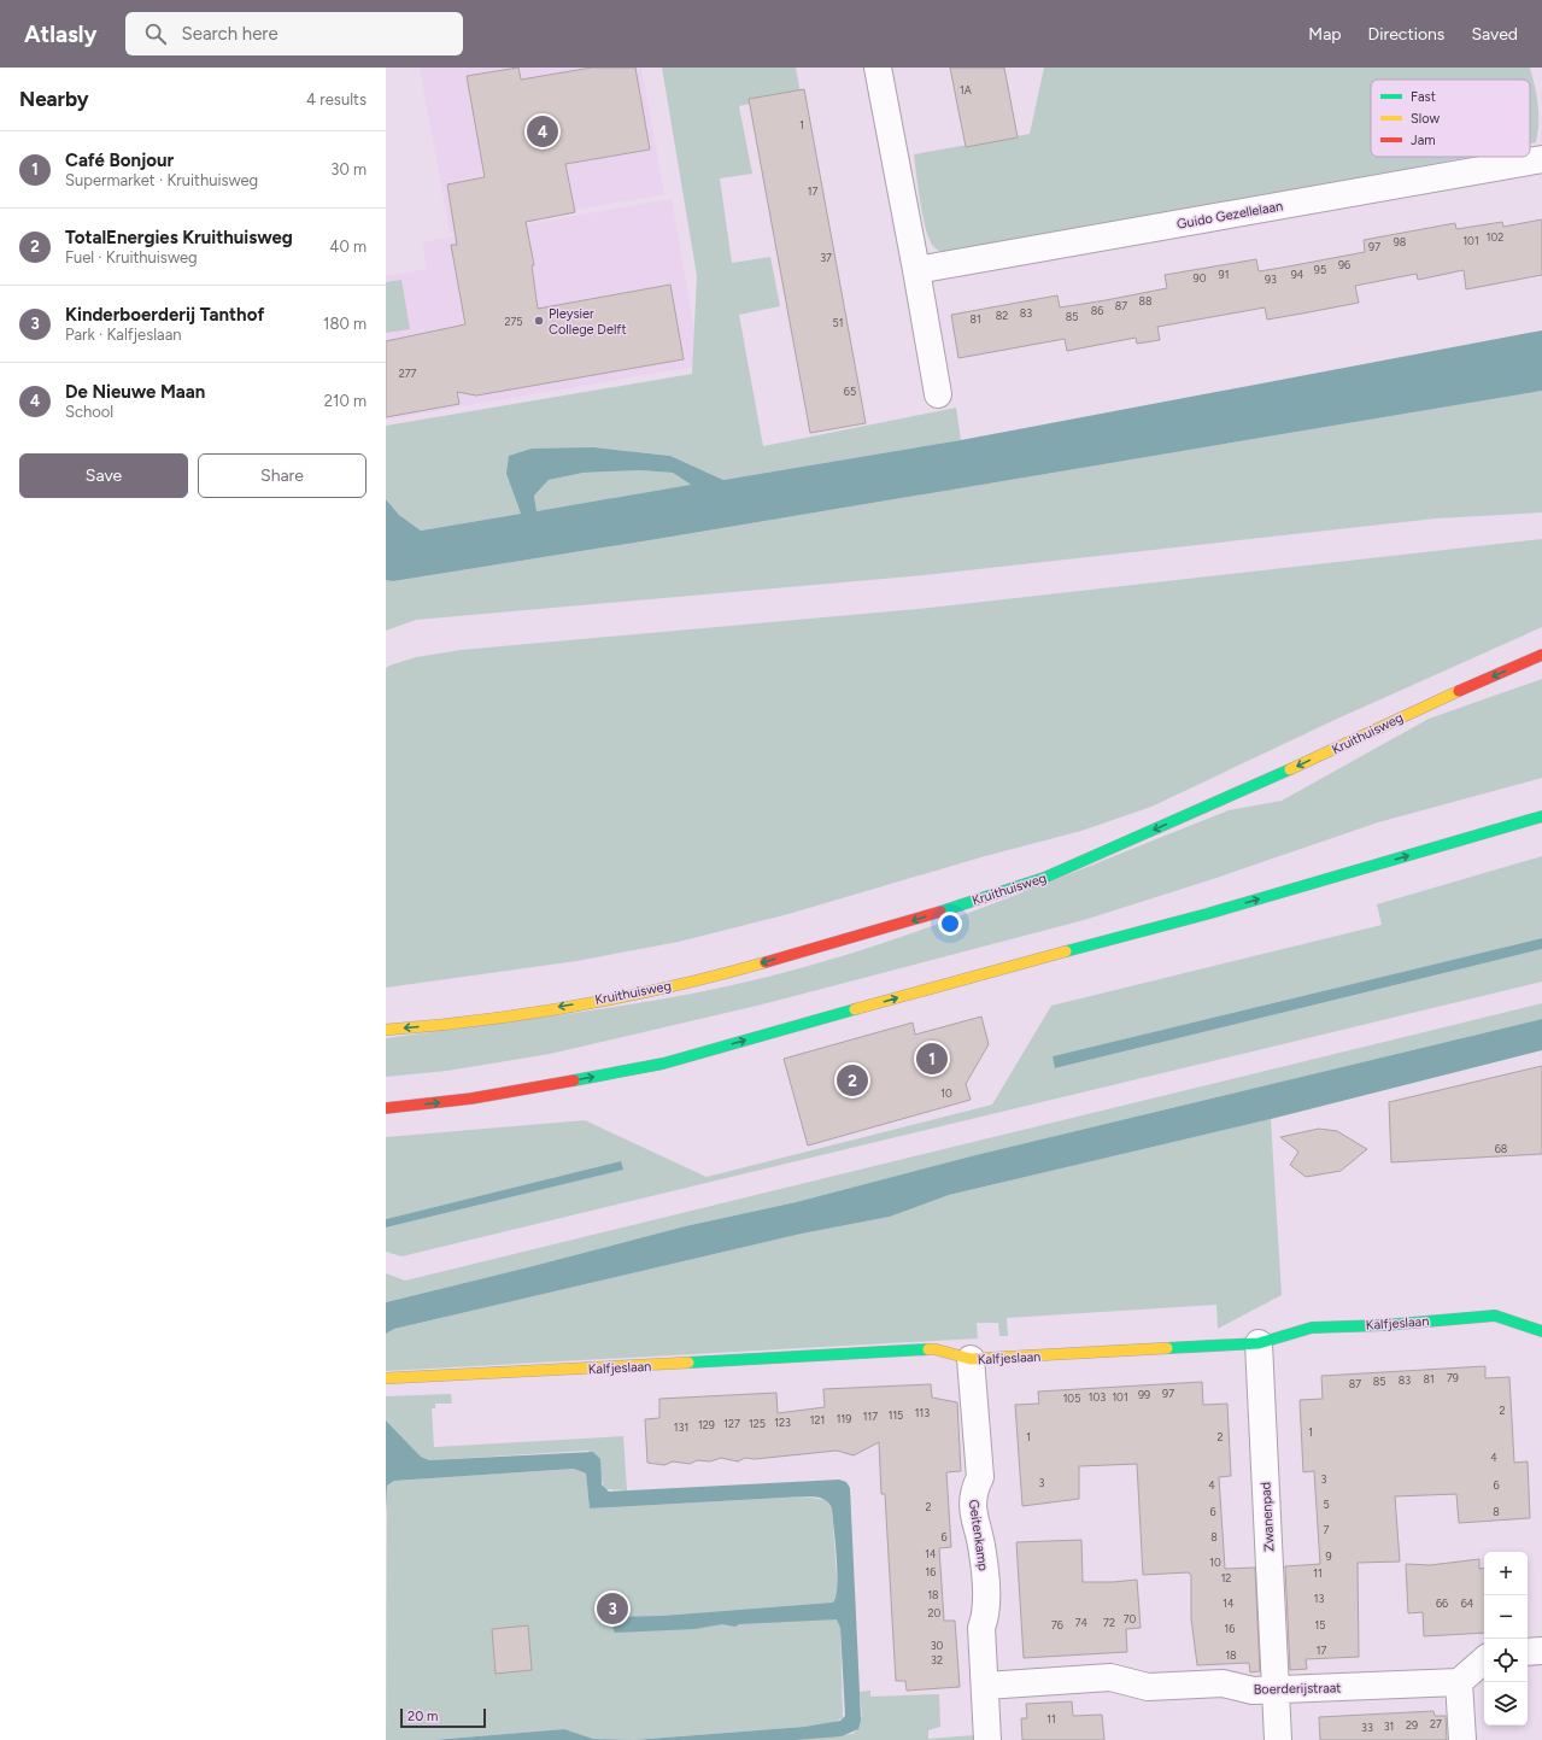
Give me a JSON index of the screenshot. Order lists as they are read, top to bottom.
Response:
{
  "streets": {
    "main road": ["Kruithuisweg", "Kalfjeslaan"],
    "street": [
      "Guido Gezellelaan",
      "Zwanenpad",
      "Geitenkamp",
      "Boerderijstraat"
    ]
  },
  "crossings": [
    ["Kalfjeslaan", "Zwanenpad"],
    ["Kalfjeslaan", "Geitenkamp"],
    ["Zwanenpad", "Boerderijstraat"],
    ["Geitenkamp", "Boerderijstraat"]
  ],
  "places": ["Pleysier College Delft"],
  "house_numbers": [
    "1A",
    "1",
    "17",
    "102",
    "101",
    "98",
    "97",
    "37",
    "96",
    "95",
    "91",
    "94",
    "90",
    "93",
    "88",
    "87",
    "86",
    "83",
    "82",
    "85",
    "81",
    "275",
    "51",
    "277",
    "65",
    "10",
    "68",
    "79",
    "81",
    "83",
    "85",
    "87",
    "97",
    "99",
    "103",
    "101",
    "105",
    "2",
    "113",
    "115",
    "117",
    "119",
    "121",
    "123",
    "127",
    "125",
    "129",
    "131",
    "1",
    "1",
    "2",
    "4",
    "3",
    "3",
    "4",
    "6",
    "5",
    "2",
    "6",
    "8",
    "7",
    "6",
    "8",
    "14",
    "9",
    "10",
    "16",
    "11",
    "12",
    "18",
    "13",
    "14",
    "66",
    "64",
    "20",
    "70",
    "74",
    "72",
    "76",
    "15",
    "16",
    "30",
    "17",
    "18",
    "32",
    "11",
    "27",
    "29",
    "31",
    "33"
  ],
  "legend": ["Fast", "Slow", "Jam"],
  "scale_bar": "20 m",
  "page": {
    "header": "Atlasly",
    "search": "Search here",
    "nav": ["Map", "Directions", "Saved"],
    "heading": ["Nearby", "4 results"],
    "pins": [
      "4",
      "1",
      "2",
      "3"
    ],
    "list": [
      {
        "mark": "1",
        "name": "Café Bonjour",
        "note": "Supermarket · Kruithuisweg",
        "value": "30 m"
      },
      {
        "mark": "2",
        "name": "TotalEnergies Kruithuisweg",
        "note": "Fuel · Kruithuisweg",
        "value": "40 m"
      },
      {
        "mark": "3",
        "name": "Kinderboerderij Tanthof",
        "note": "Park · Kalfjeslaan",
        "value": "180 m"
      },
      {
        "mark": "4",
        "name": "De Nieuwe Maan",
        "note": "School",
        "value": "210 m"
      }
    ],
    "buttons": ["Save", "Share"],
    "map_buttons": ["+", "−"],
    "scale": "20 m"
  }
}
